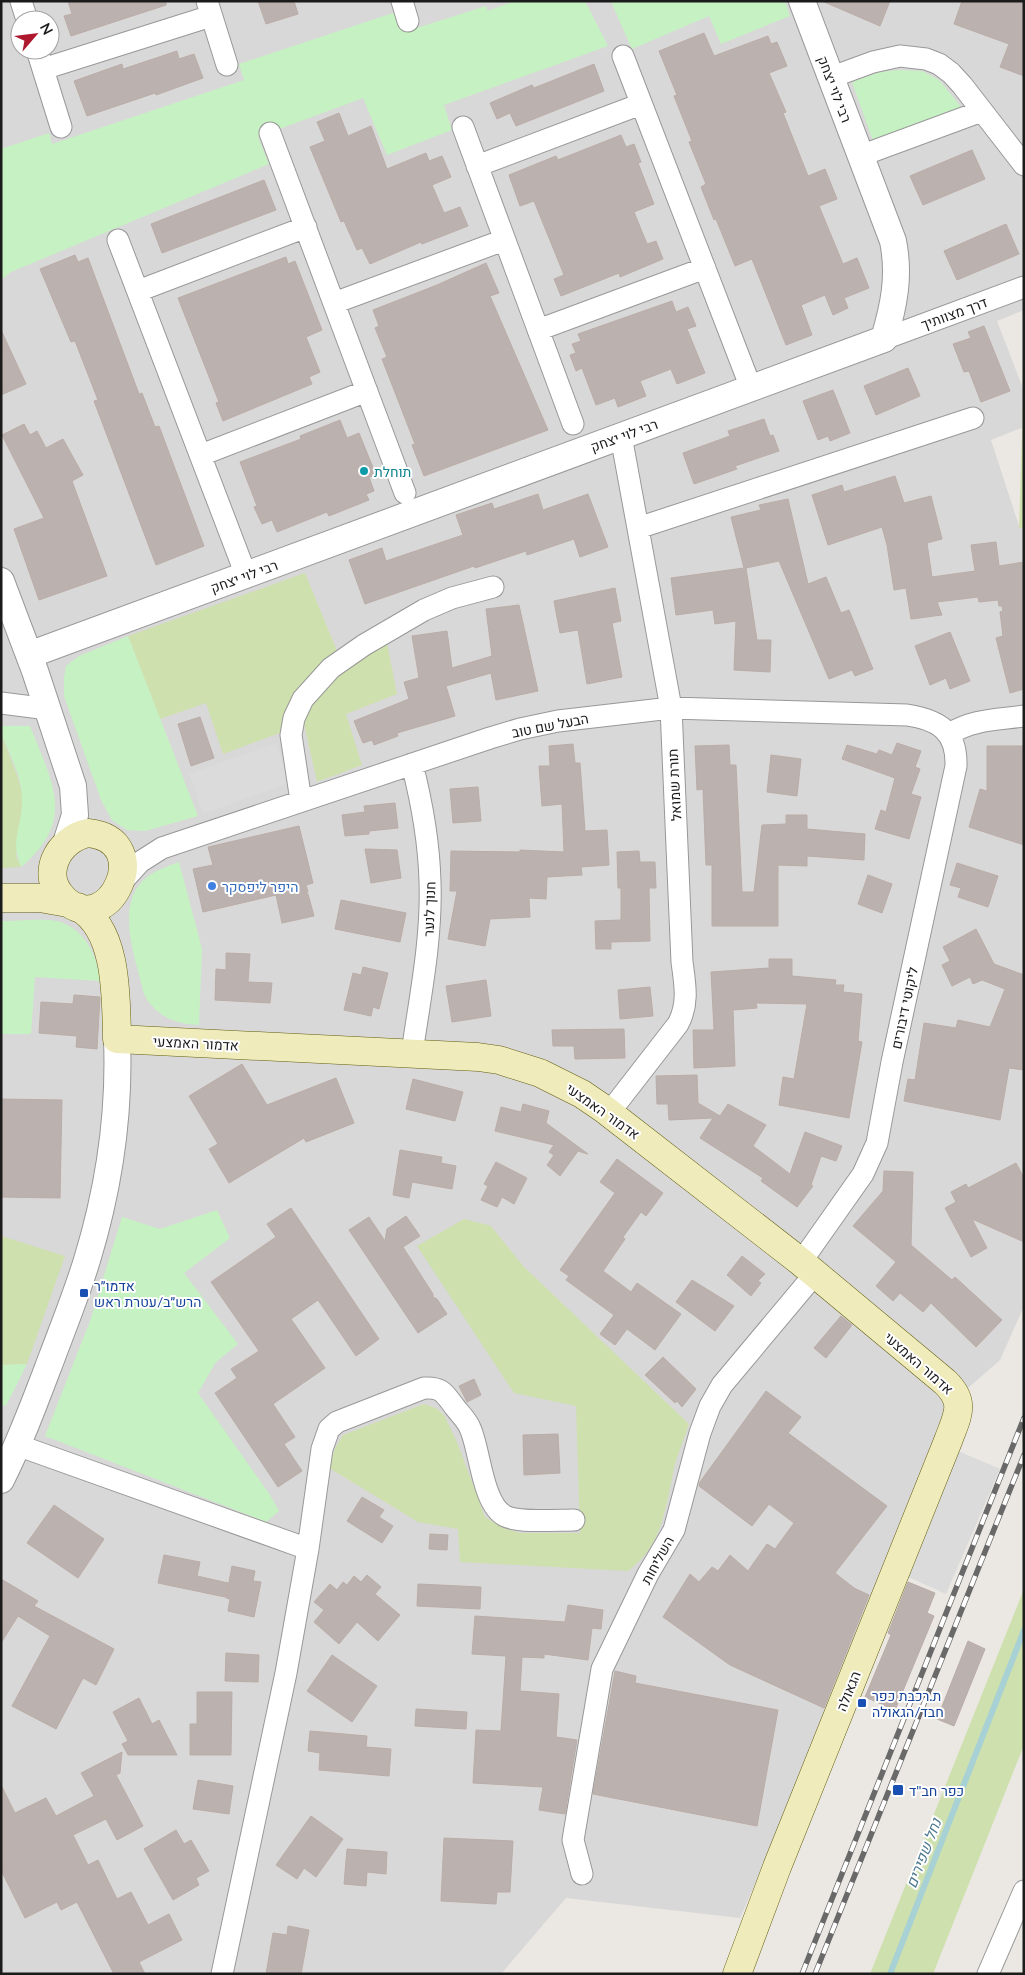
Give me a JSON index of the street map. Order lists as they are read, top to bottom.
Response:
{
  "streets": {
    "main road": ["אדמור האמצעי", "הגאולה"],
    "street": [
      "רבי לוי יצחק",
      "דרך מצוותיך",
      "הבעל שם טוב",
      "תורת שמואל",
      "חנוך לנער",
      "ליקוטי דיבורים",
      "השליחות"
    ]
  },
  "crossings": [
    ["רבי לוי יצחק", "דרך מצוותיך"],
    ["רבי לוי יצחק", "תורת שמואל"],
    ["הבעל שם טוב", "תורת שמואל"],
    ["הבעל שם טוב", "חנוך לנער"],
    ["הבעל שם טוב", "ליקוטי דיבורים"],
    ["תורת שמואל", "אדמור האמצעי"],
    ["חנוך לנער", "אדמור האמצעי"],
    ["ליקוטי דיבורים", "אדמור האמצעי"],
    ["ליקוטי דיבורים", "השליחות"],
    ["אדמור האמצעי", "השליחות"],
    ["אדמור האמצעי", "הגאולה"]
  ],
  "water": ["נחל שפירים"],
  "places": {
    "other": ["תוחלת", "היפר ליפסקר"],
    "transit": ["אדמו״ר הרש״ב/עטרת ראש", "ת.רכבת כפר חבד/הגאולה", "כפר חב\"ד"]
  },
  "north": "top right"
}
